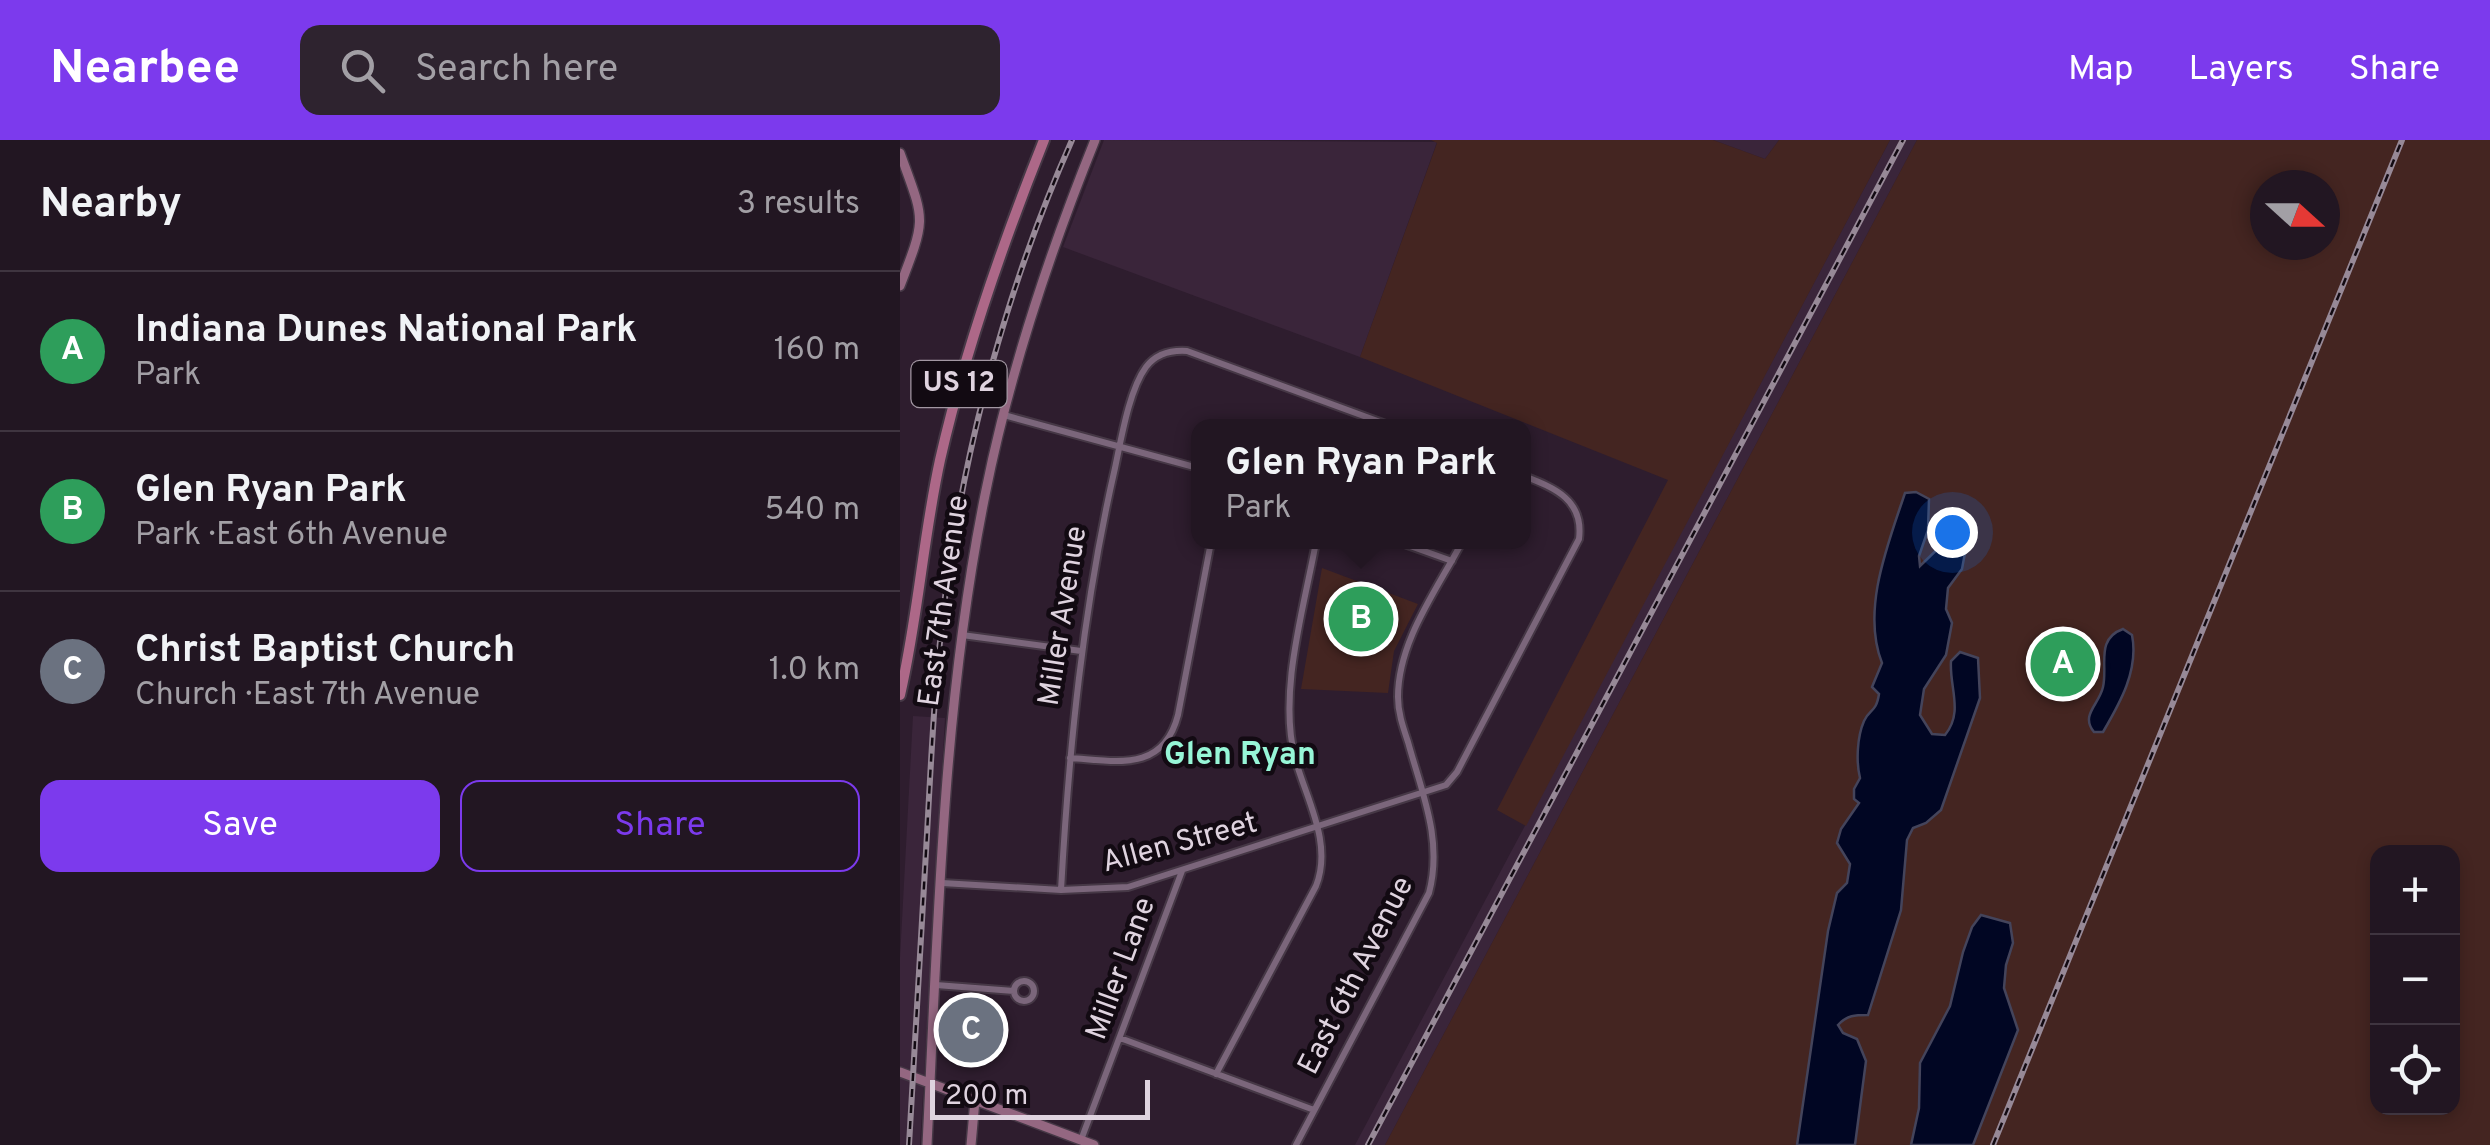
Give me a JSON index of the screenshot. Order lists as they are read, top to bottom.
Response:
{
  "streets": {
    "main road": ["US 12"],
    "street": [
      "East 7th Avenue",
      "Miller Avenue",
      "Allen Street",
      "Miller Lane",
      "East 6th Avenue"
    ]
  },
  "crossings": [
    ["East 7th Avenue", "Allen Street"],
    ["Miller Avenue", "Allen Street"],
    ["Allen Street", "Miller Lane"],
    ["Allen Street", "East 6th Avenue"]
  ],
  "districts": ["Glen Ryan"],
  "scale_bar": "200 m",
  "north": "right",
  "page": {
    "header": "Nearbee",
    "search": "Search here",
    "nav": ["Map", "Layers", "Share"],
    "heading": ["Nearby", "3 results"],
    "list": [
      {
        "mark": "A",
        "name": "Indiana Dunes National Park",
        "note": "Park",
        "value": "160 m"
      },
      {
        "mark": "B",
        "name": "Glen Ryan Park",
        "note": "Park · East 6th Avenue",
        "value": "540 m"
      },
      {
        "mark": "C",
        "name": "Christ Baptist Church",
        "note": "Church · East 7th Avenue",
        "value": "1.0 km"
      }
    ],
    "popup": ["Glen Ryan Park", "Park"],
    "pins": ["B", "A", "C"],
    "buttons": ["Save", "Share"],
    "map_buttons": ["+", "−"],
    "scale": "200 m"
  }
}
